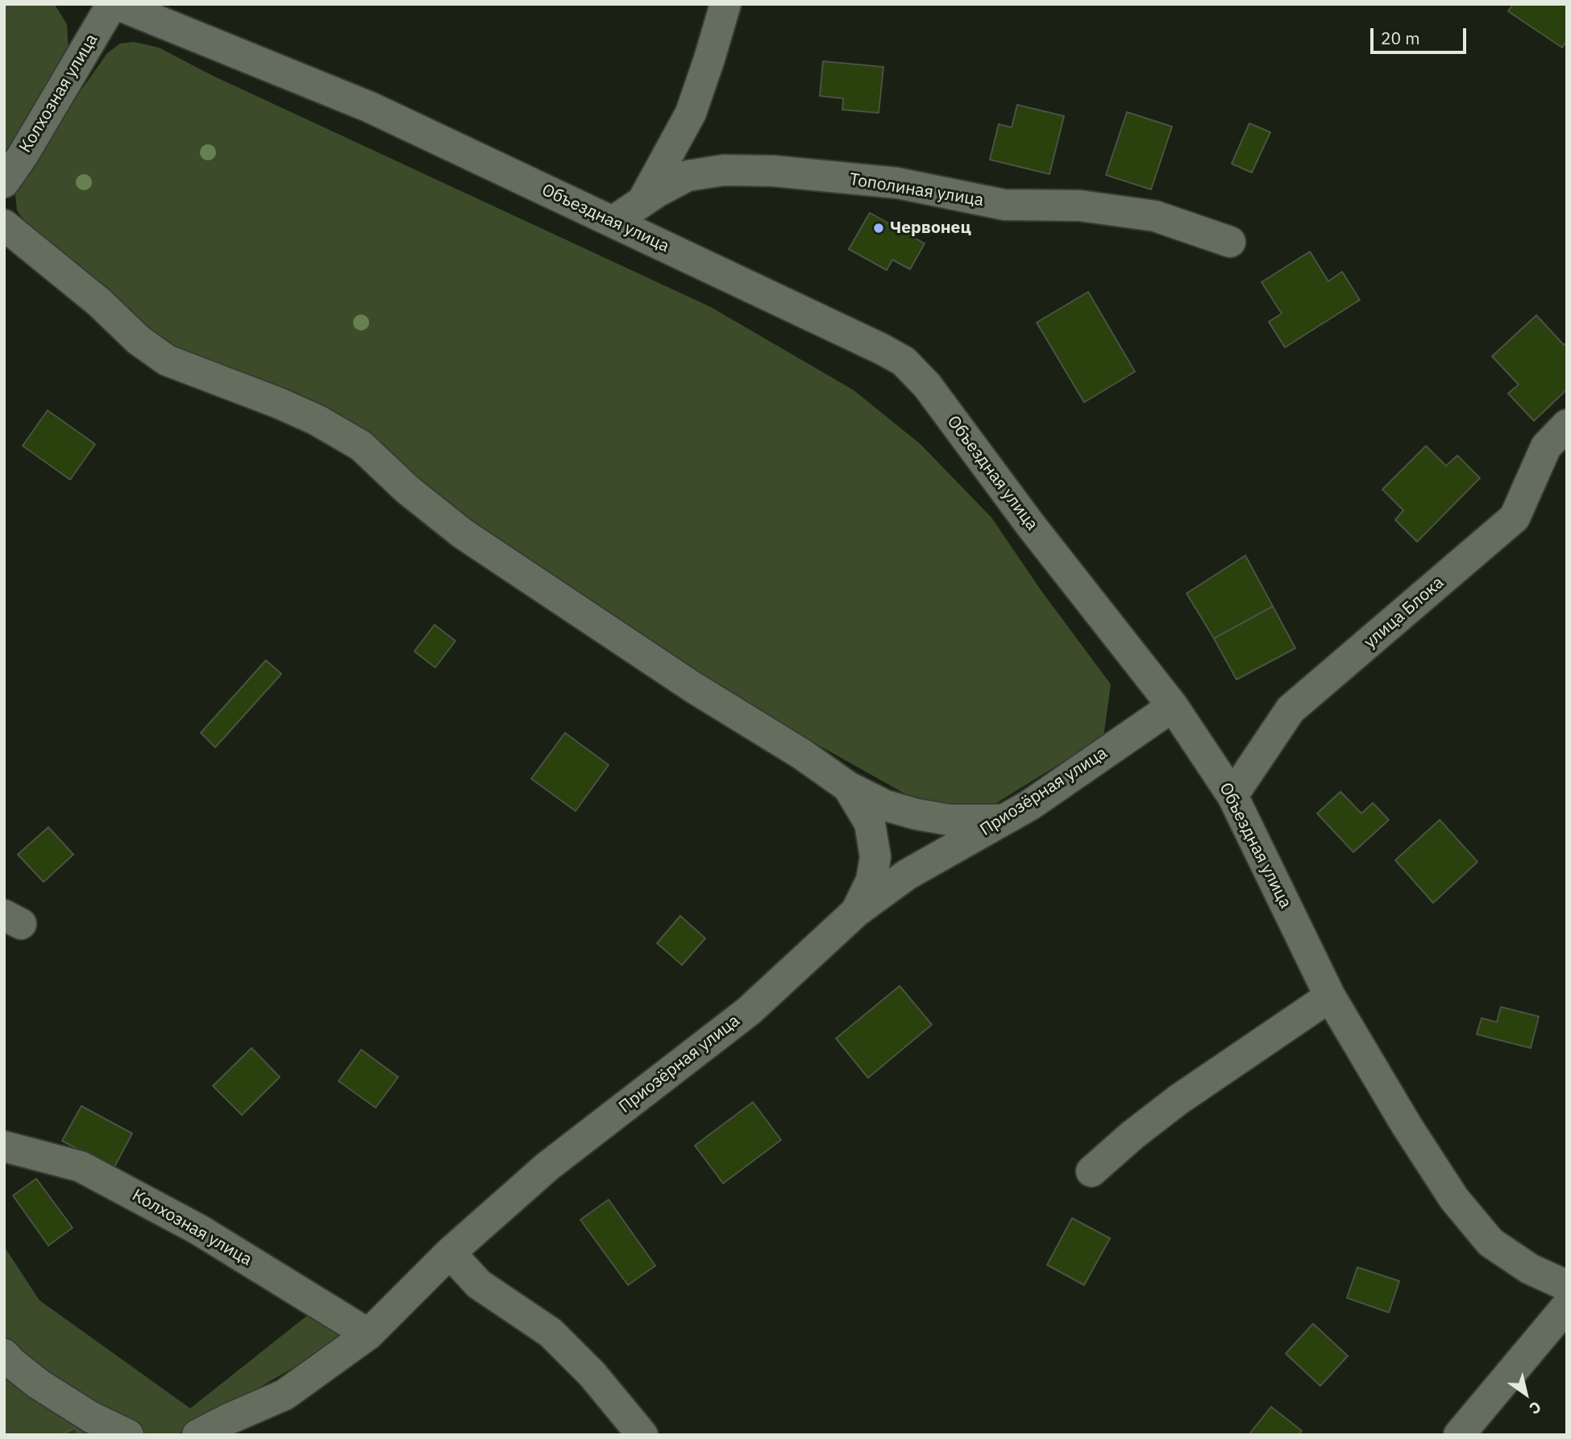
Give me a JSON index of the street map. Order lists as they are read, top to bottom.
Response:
{
  "streets": {
    "street": [
      "Колхозная улица",
      "Тополиная улица",
      "Объездная улица",
      "улица Блока",
      "Приозёрная улица"
    ]
  },
  "crossings": [
    ["Колхозная улица", "Объездная улица"],
    ["Колхозная улица", "Приозёрная улица"],
    ["Тополиная улица", "Объездная улица"],
    ["Объездная улица", "улица Блока"],
    ["Объездная улица", "Приозёрная улица"]
  ],
  "places": ["Червонец"],
  "scale_bar": "20 m",
  "north": "bottom right"
}
